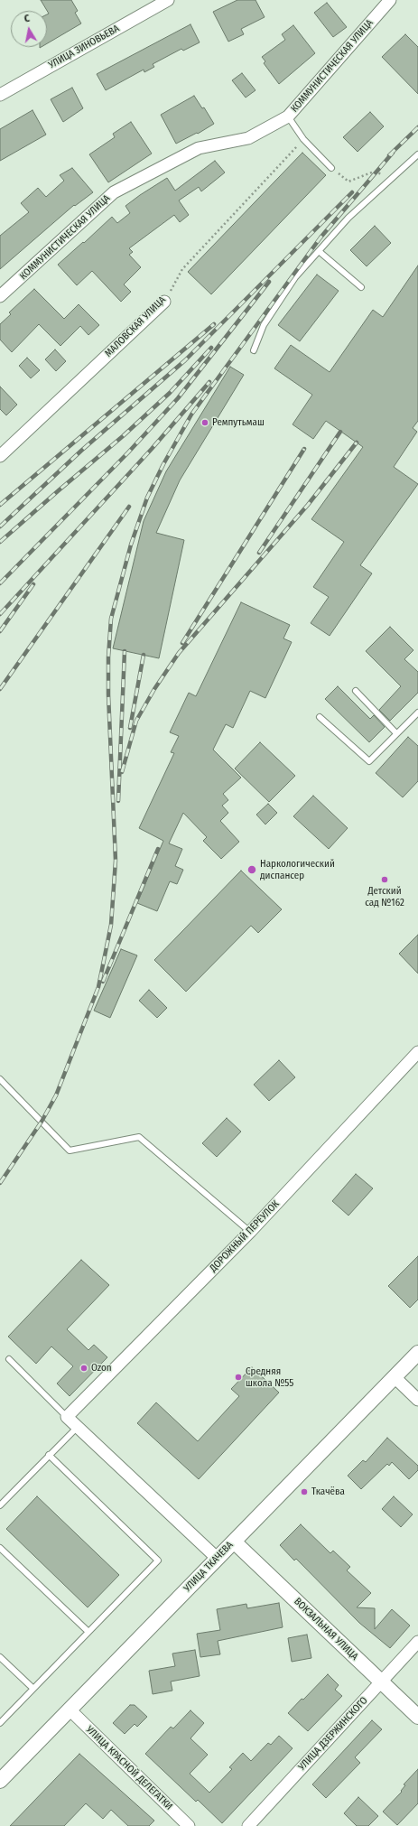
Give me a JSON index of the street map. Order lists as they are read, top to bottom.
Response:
{
  "streets": {
    "street": [
      "УЛИЦА ЗИНОВЬЕВА",
      "КОММУНИСТИЧЕСКАЯ УЛИЦА",
      "МАЛОВСКАЯ УЛИЦА",
      "ДОРОЖНЫЙ ПЕРЕУЛОК",
      "УЛИЦА ТКАЧЕВА",
      "ВОКЗАЛЬНАЯ УЛИЦА",
      "УЛИЦА ДЗЕРЖИНСКОГО",
      "УЛИЦА КРАСНОЙ ДЕЛЕГАТКИ"
    ]
  },
  "crossings": [
    ["УЛИЦА ТКАЧЕВА", "ВОКЗАЛЬНАЯ УЛИЦА"],
    ["УЛИЦА ТКАЧЕВА", "УЛИЦА КРАСНОЙ ДЕЛЕГАТКИ"],
    ["ВОКЗАЛЬНАЯ УЛИЦА", "УЛИЦА ДЗЕРЖИНСКОГО"]
  ],
  "places": [
    "Ремпутьмаш",
    "Наркологический диспансер",
    "Детский сад №162",
    "Ozon",
    "Средняя школа №55",
    "Ткачёва"
  ],
  "north": "top"
}
